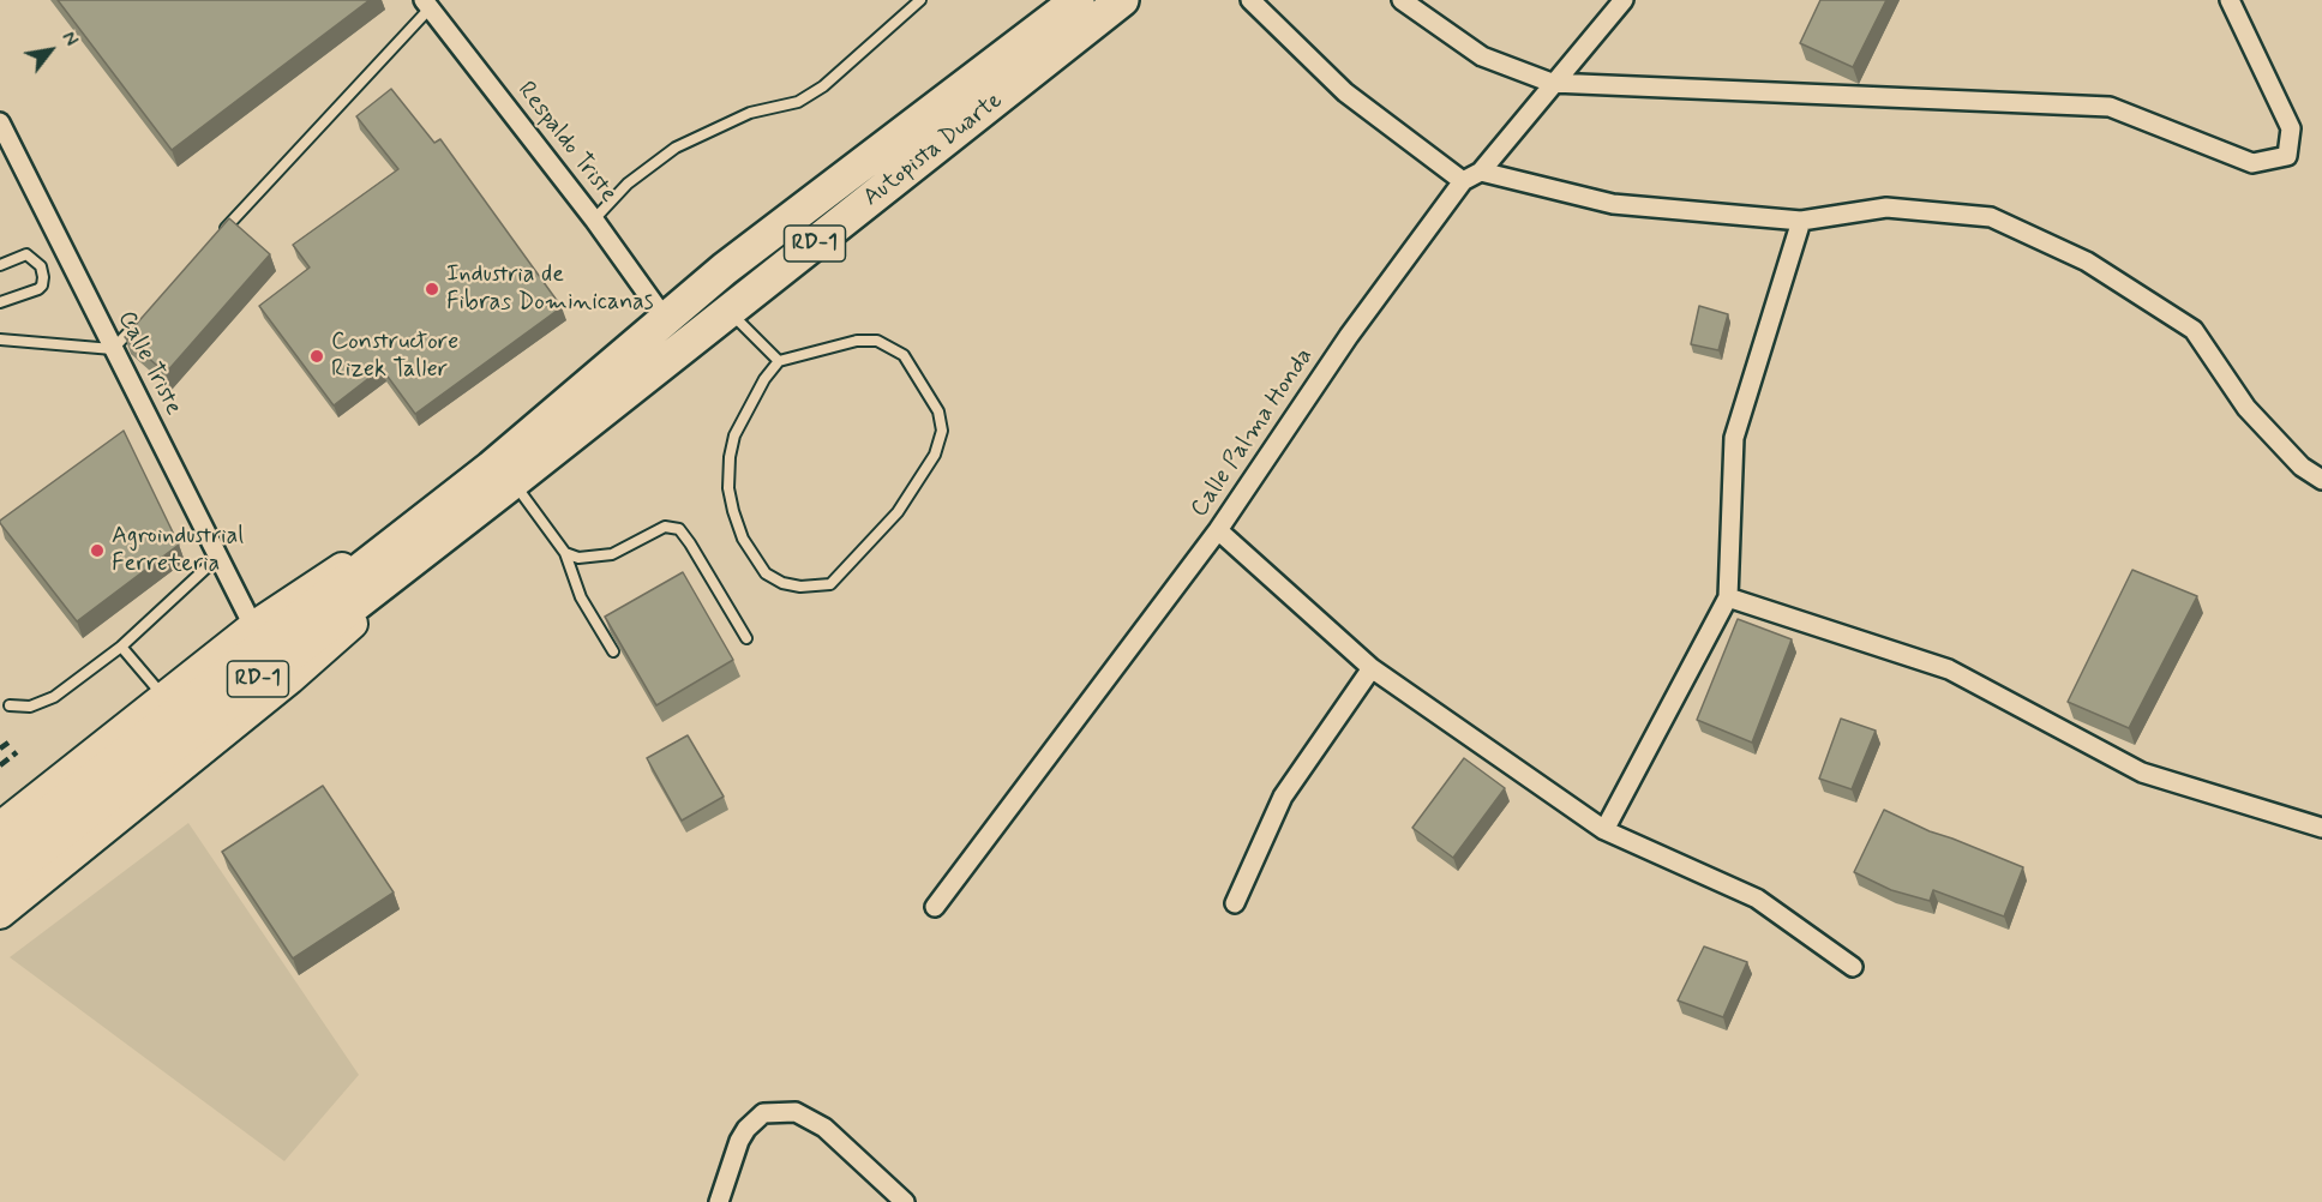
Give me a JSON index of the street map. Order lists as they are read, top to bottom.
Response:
{
  "streets": {
    "highway": ["Autopista Duarte", "RD-1"],
    "street": ["Respaldo Triste", "Calle Triste", "Calle Palma Honda"]
  },
  "crossings": [
    ["Respaldo Triste", "Autopista Duarte"],
    ["Autopista Duarte", "RD-1"]
  ],
  "places": ["Industria de Fibras Dominicanas", "Constructore Rizek Taller", "Agroindustrial Ferreteria"],
  "north": "top right"
}
